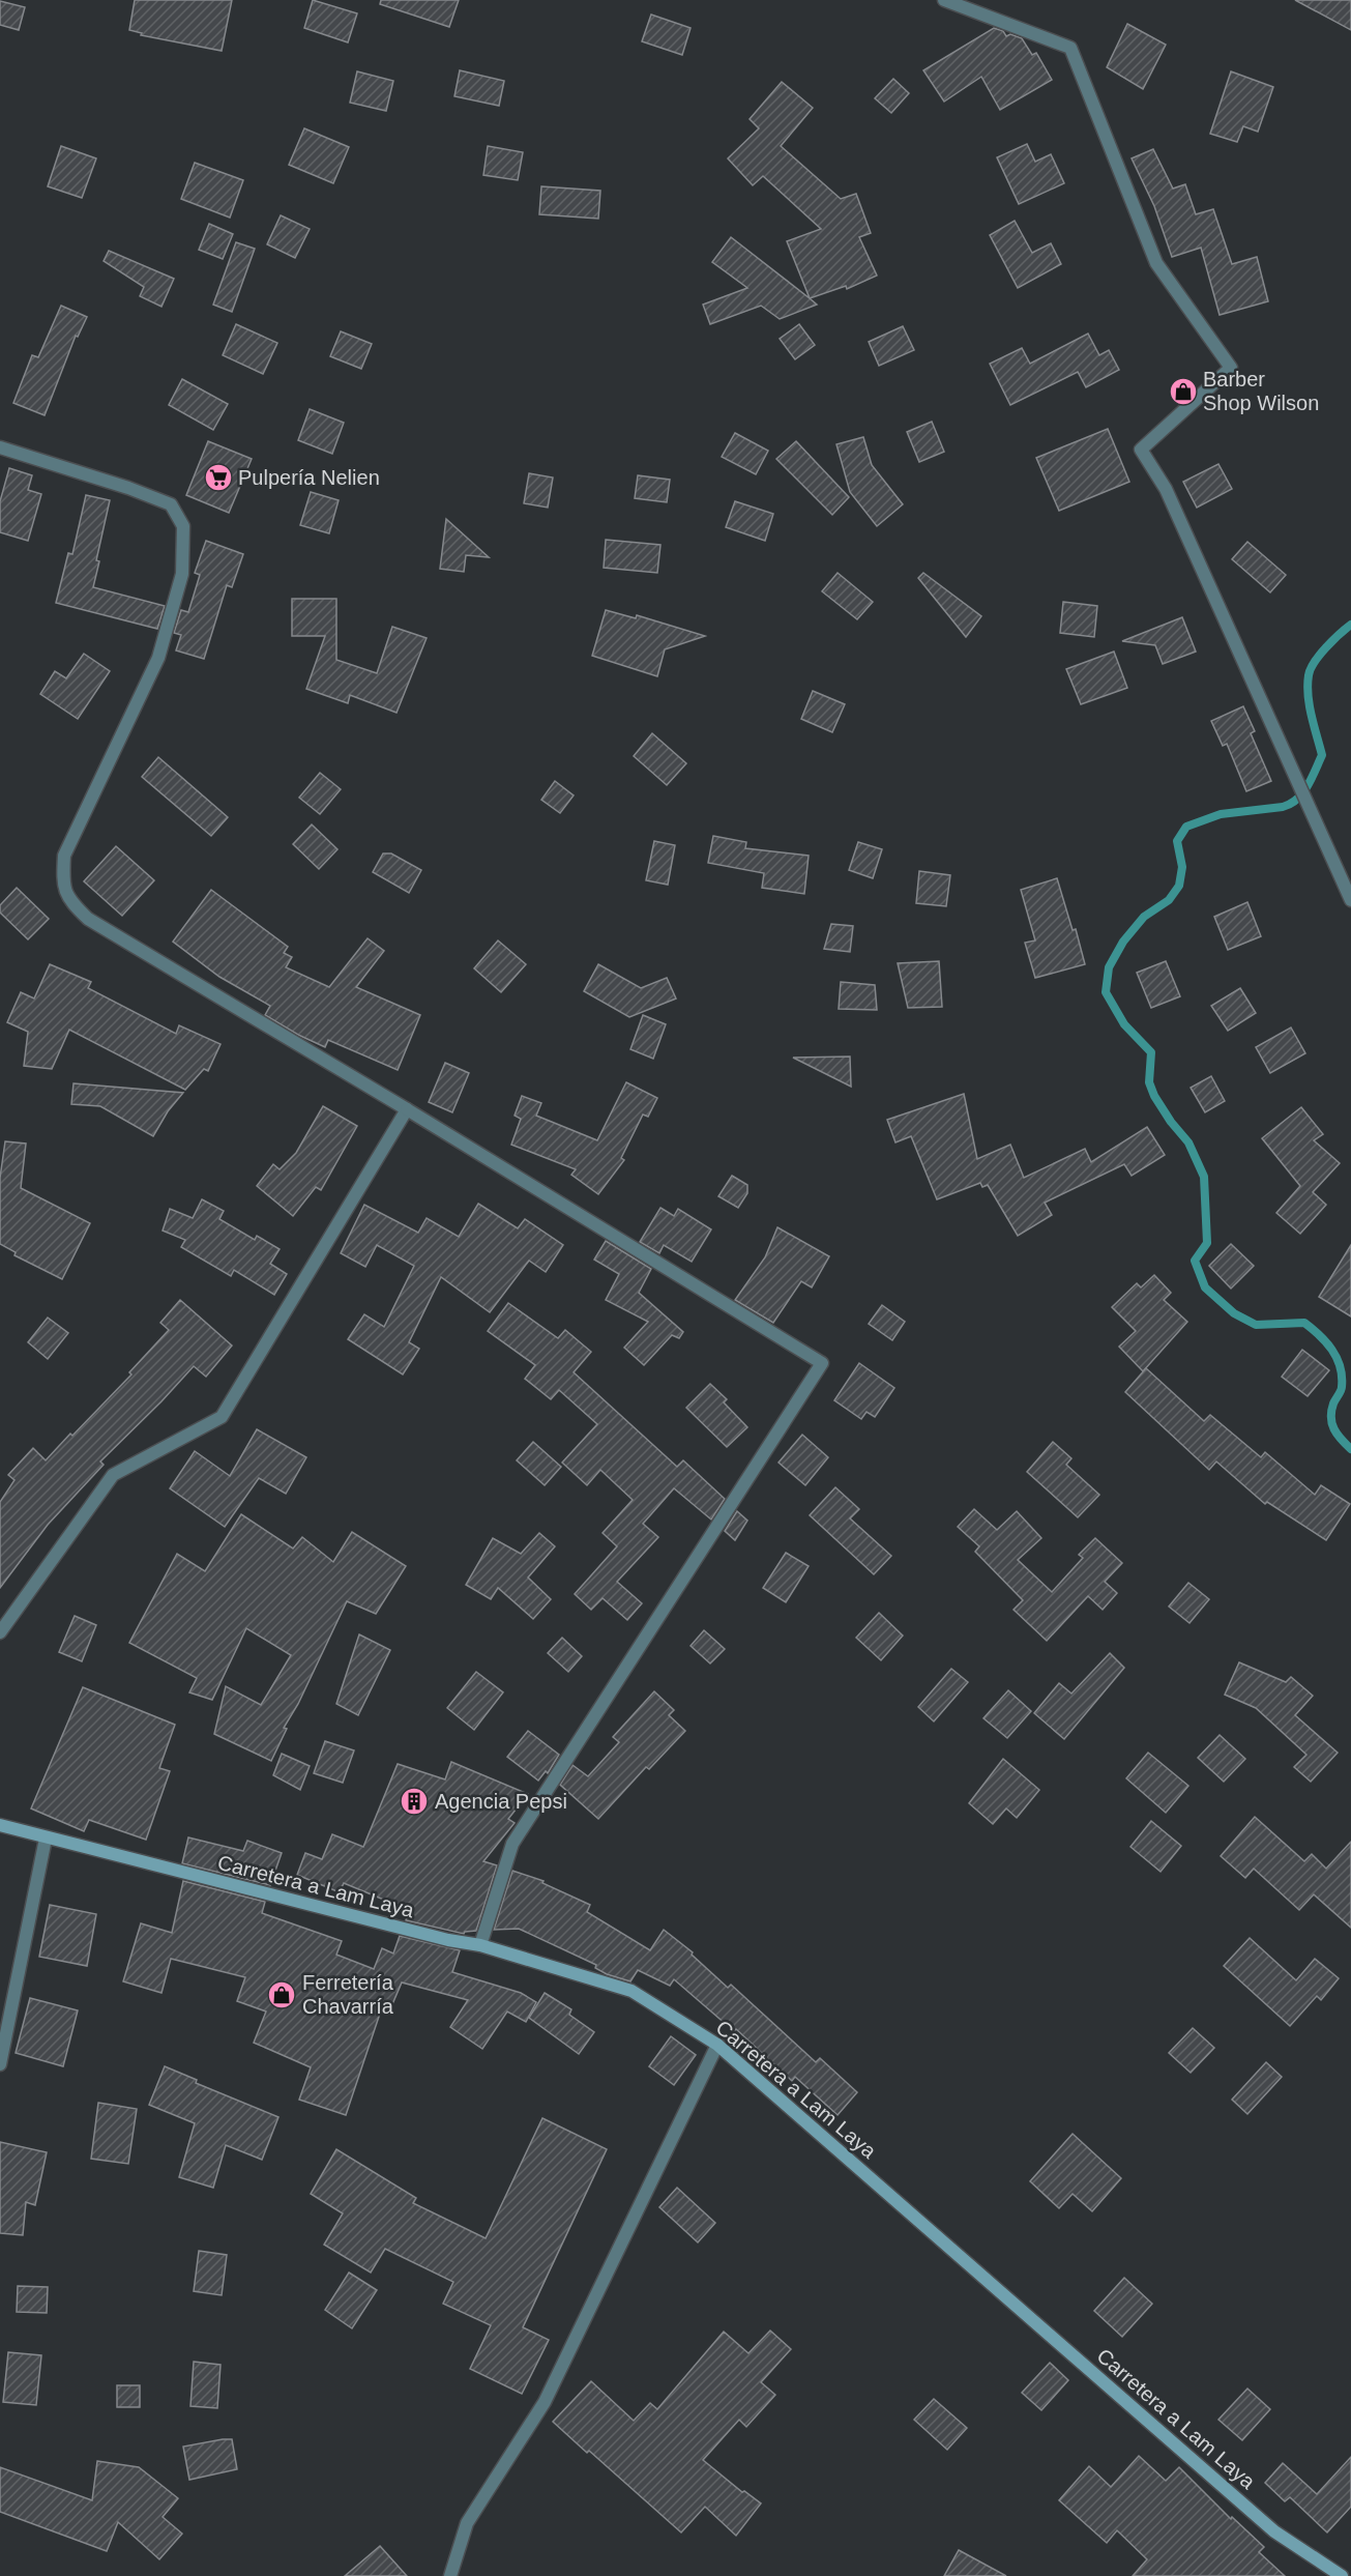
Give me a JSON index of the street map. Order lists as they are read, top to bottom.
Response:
{
  "streets": {
    "main road": ["Carretera a Lam Laya"]
  },
  "places": {
    "shop": ["Barber Shop Wilson", "Ferretería Chavarría"],
    "supermarket": ["Pulpería Nelien"],
    "building": ["Agencia Pepsi"]
  }
}
